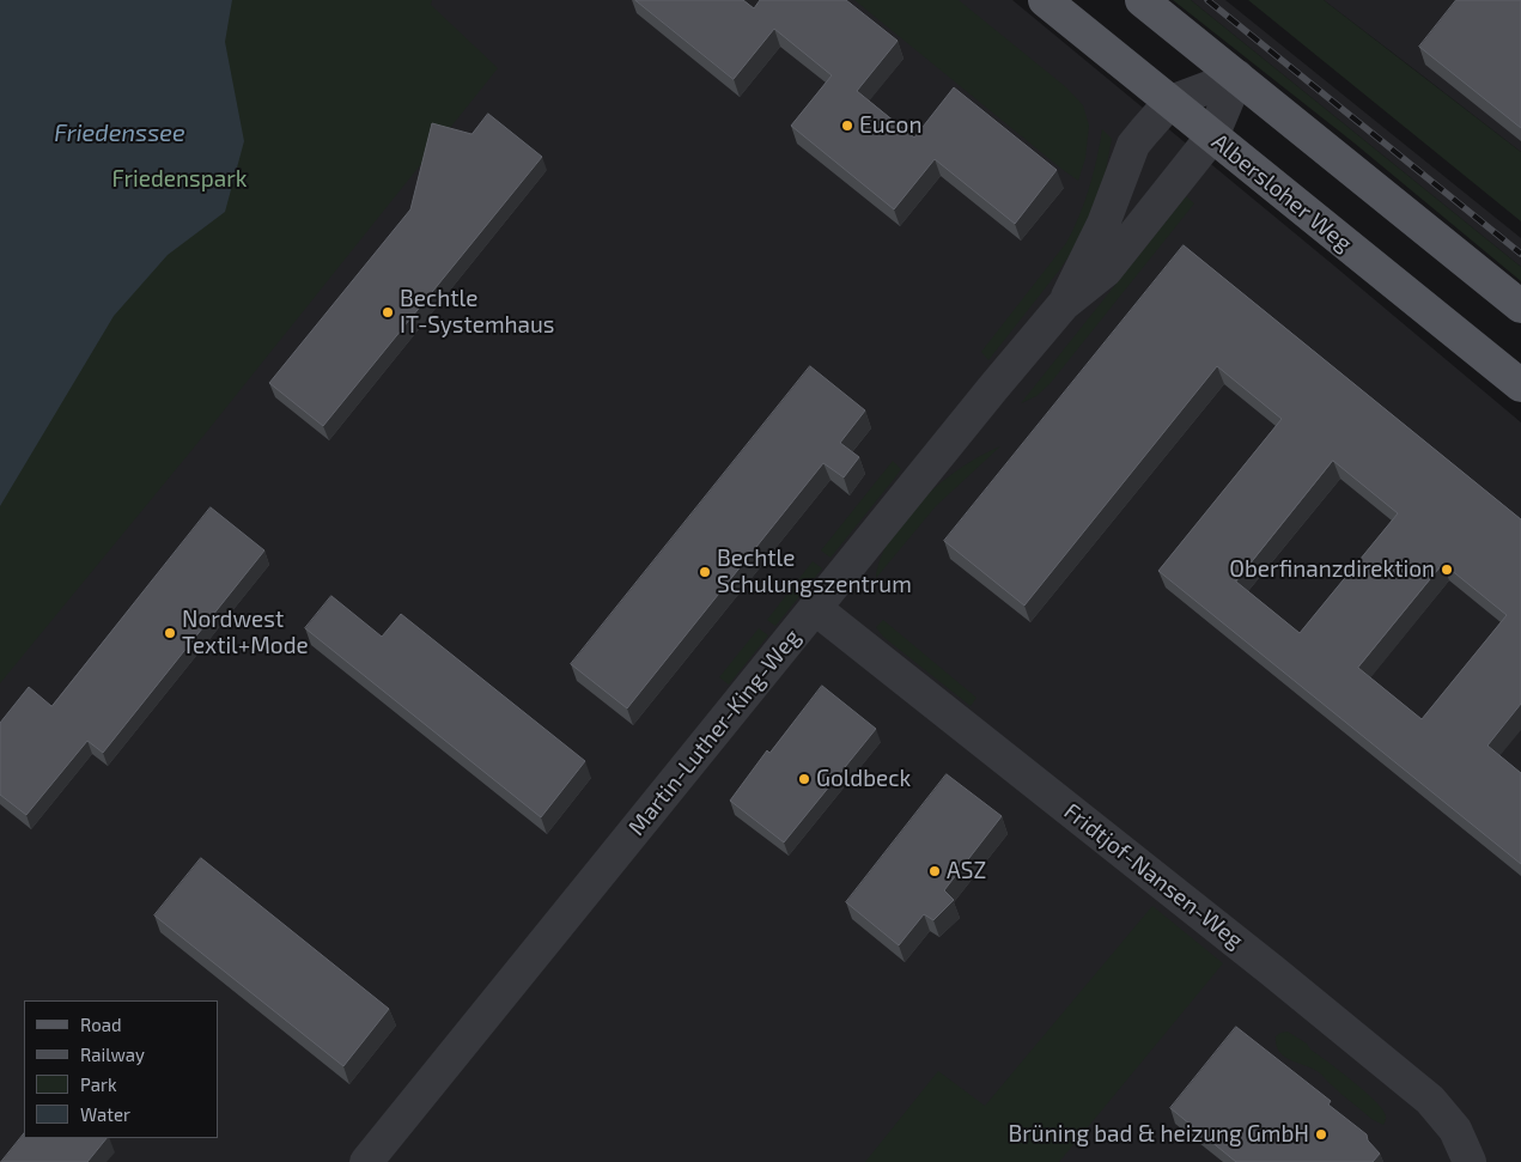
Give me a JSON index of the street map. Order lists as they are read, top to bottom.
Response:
{
  "streets": {
    "main road": ["Albersloher Weg"],
    "street": ["Martin-Luther-King-Weg", "Fridtjof-Nansen-Weg"]
  },
  "crossings": [
    ["Albersloher Weg", "Martin-Luther-King-Weg"],
    ["Martin-Luther-King-Weg", "Fridtjof-Nansen-Weg"]
  ],
  "water": ["Friedenssee"],
  "parks": ["Friedenspark"],
  "places": [
    "Eucon",
    "Bechtle IT-Systemhaus",
    "Oberfinanzdirektion",
    "Bechtle Schulungszentrum",
    "Nordwest Textil+Mode",
    "Goldbeck",
    "ASZ",
    "Brüning bad & heizung GmbH"
  ],
  "legend": [
    "Road",
    "Railway",
    "Park",
    "Water"
  ]
}
